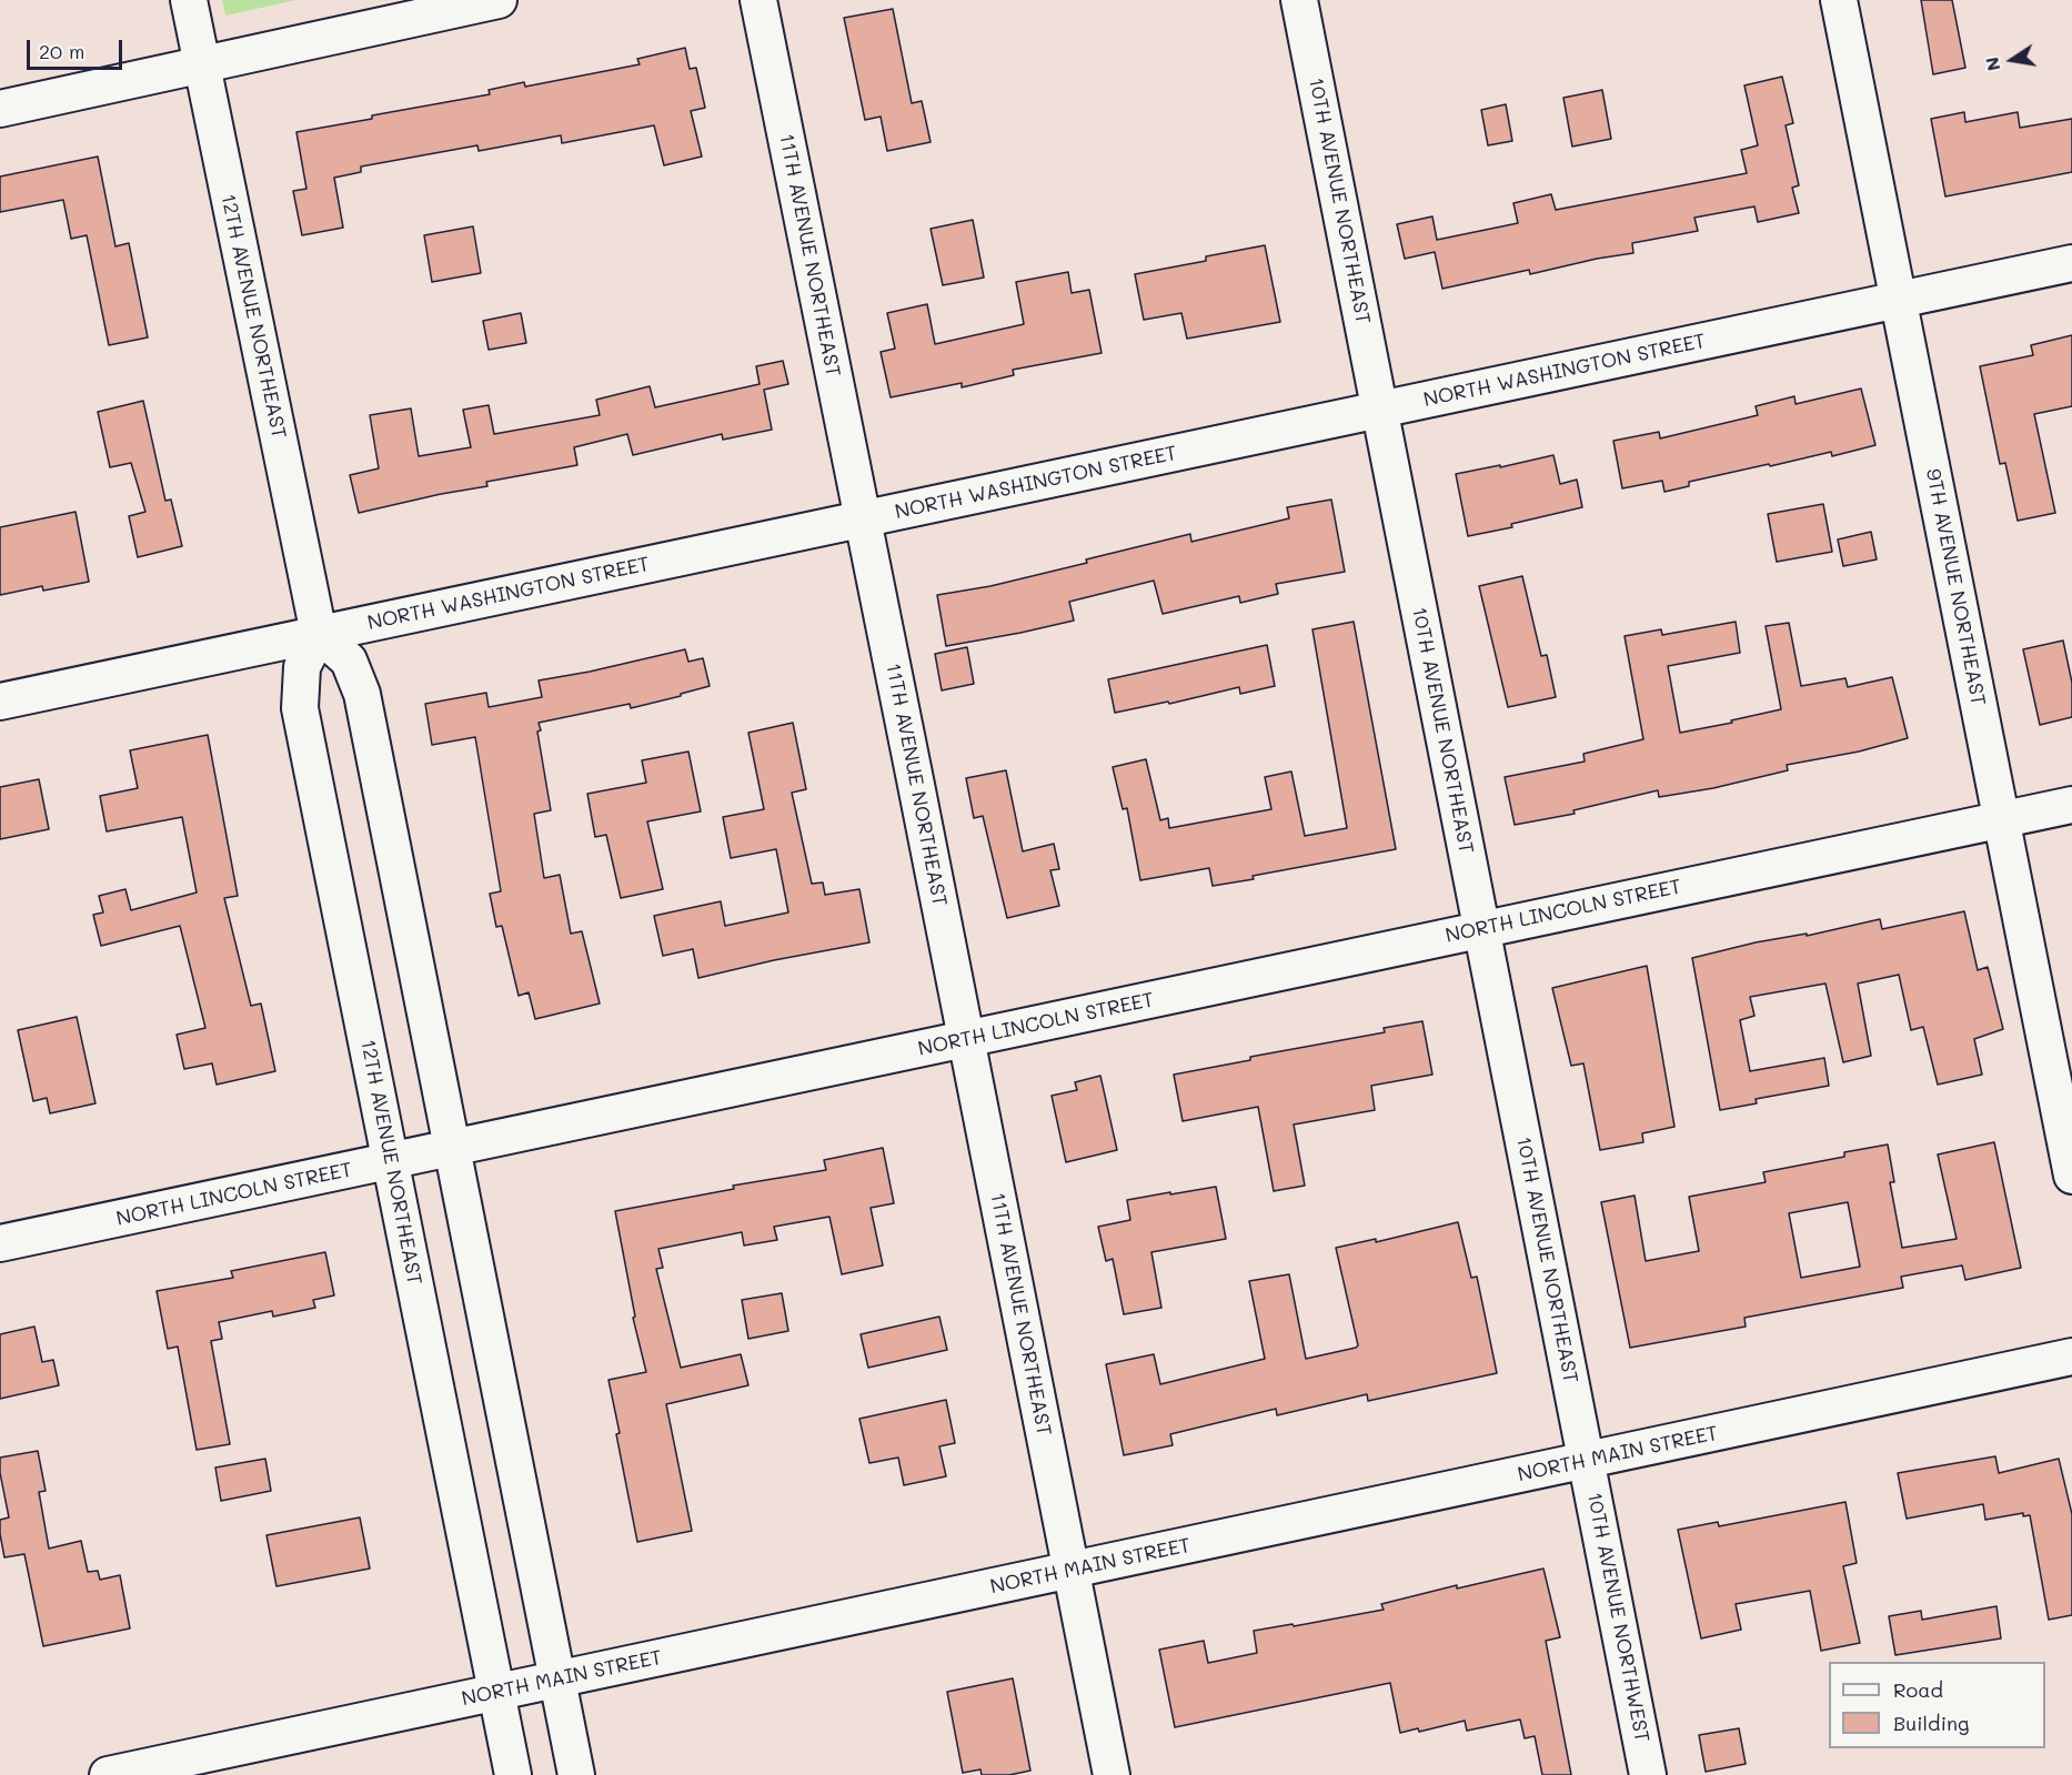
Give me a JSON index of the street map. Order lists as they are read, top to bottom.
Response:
{
  "streets": {
    "street": [
      "10TH AVENUE NORTHEAST",
      "11TH AVENUE NORTHEAST",
      "12TH AVENUE NORTHEAST",
      "NORTH WASHINGTON STREET",
      "9TH AVENUE NORTHEAST",
      "NORTH LINCOLN STREET",
      "NORTH MAIN STREET",
      "10TH AVENUE NORTHWEST"
    ]
  },
  "crossings": [
    ["10TH AVENUE NORTHEAST", "NORTH WASHINGTON STREET"],
    ["10TH AVENUE NORTHEAST", "NORTH LINCOLN STREET"],
    ["10TH AVENUE NORTHEAST", "NORTH MAIN STREET"],
    ["10TH AVENUE NORTHEAST", "10TH AVENUE NORTHWEST"],
    ["11TH AVENUE NORTHEAST", "NORTH WASHINGTON STREET"],
    ["11TH AVENUE NORTHEAST", "NORTH LINCOLN STREET"],
    ["11TH AVENUE NORTHEAST", "NORTH MAIN STREET"],
    ["12TH AVENUE NORTHEAST", "NORTH WASHINGTON STREET"],
    ["12TH AVENUE NORTHEAST", "NORTH LINCOLN STREET"],
    ["12TH AVENUE NORTHEAST", "NORTH MAIN STREET"],
    ["NORTH WASHINGTON STREET", "9TH AVENUE NORTHEAST"],
    ["9TH AVENUE NORTHEAST", "NORTH LINCOLN STREET"],
    ["NORTH MAIN STREET", "10TH AVENUE NORTHWEST"]
  ],
  "legend": ["Road", "Building"],
  "scale_bar": "20 m",
  "north": "left"
}
